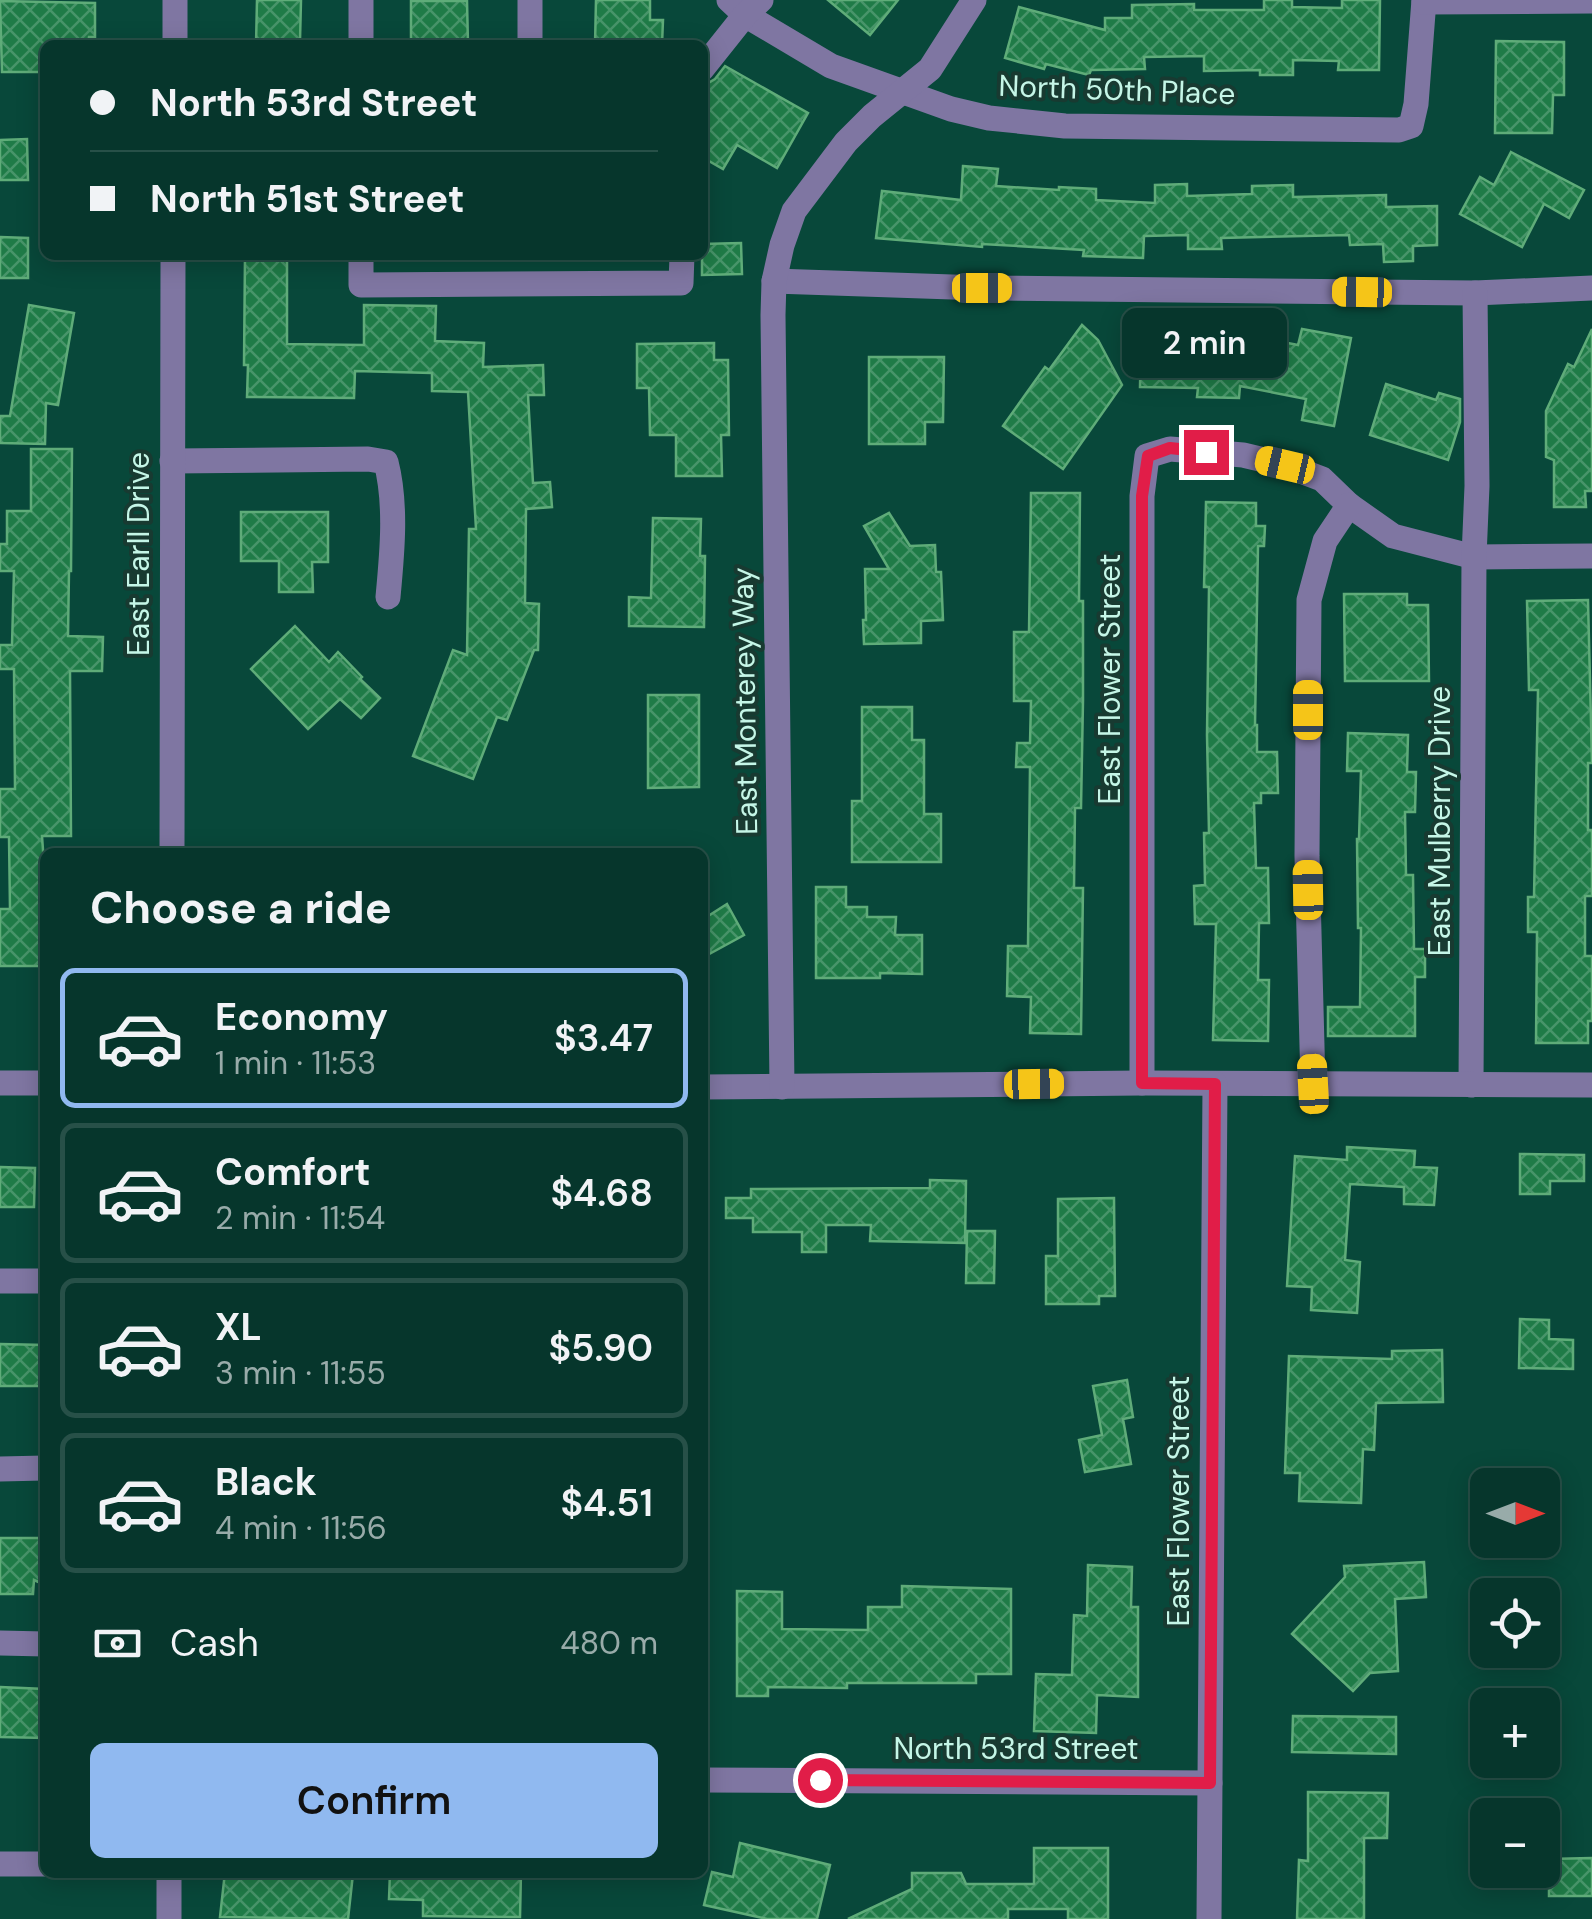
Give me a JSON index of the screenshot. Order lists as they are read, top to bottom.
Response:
{
  "streets": {
    "street": [
      "North 50th Place",
      "East Earll Drive",
      "East Flower Street",
      "East Monterey Way",
      "East Mulberry Drive",
      "North 53rd Street"
    ]
  },
  "crossings": [
    ["East Flower Street", "North 53rd Street"]
  ],
  "north": "right",
  "page": {
    "banner": ["North 53rd Street", "North 51st Street"],
    "bubble": "2 min",
    "heading": "Choose a ride",
    "list": [
      {
        "name": "Economy",
        "note": "1 min · 11:53",
        "value": "$3.47"
      },
      {
        "name": "Comfort",
        "note": "2 min · 11:54",
        "value": "$4.68"
      },
      {
        "name": "XL",
        "note": "3 min · 11:55",
        "value": "$5.90"
      },
      {
        "name": "Black",
        "note": "4 min · 11:56",
        "value": "$4.51"
      }
    ],
    "map_buttons": ["+", "−"],
    "pay": ["Cash", "480 m"],
    "buttons": "Confirm"
  }
}
